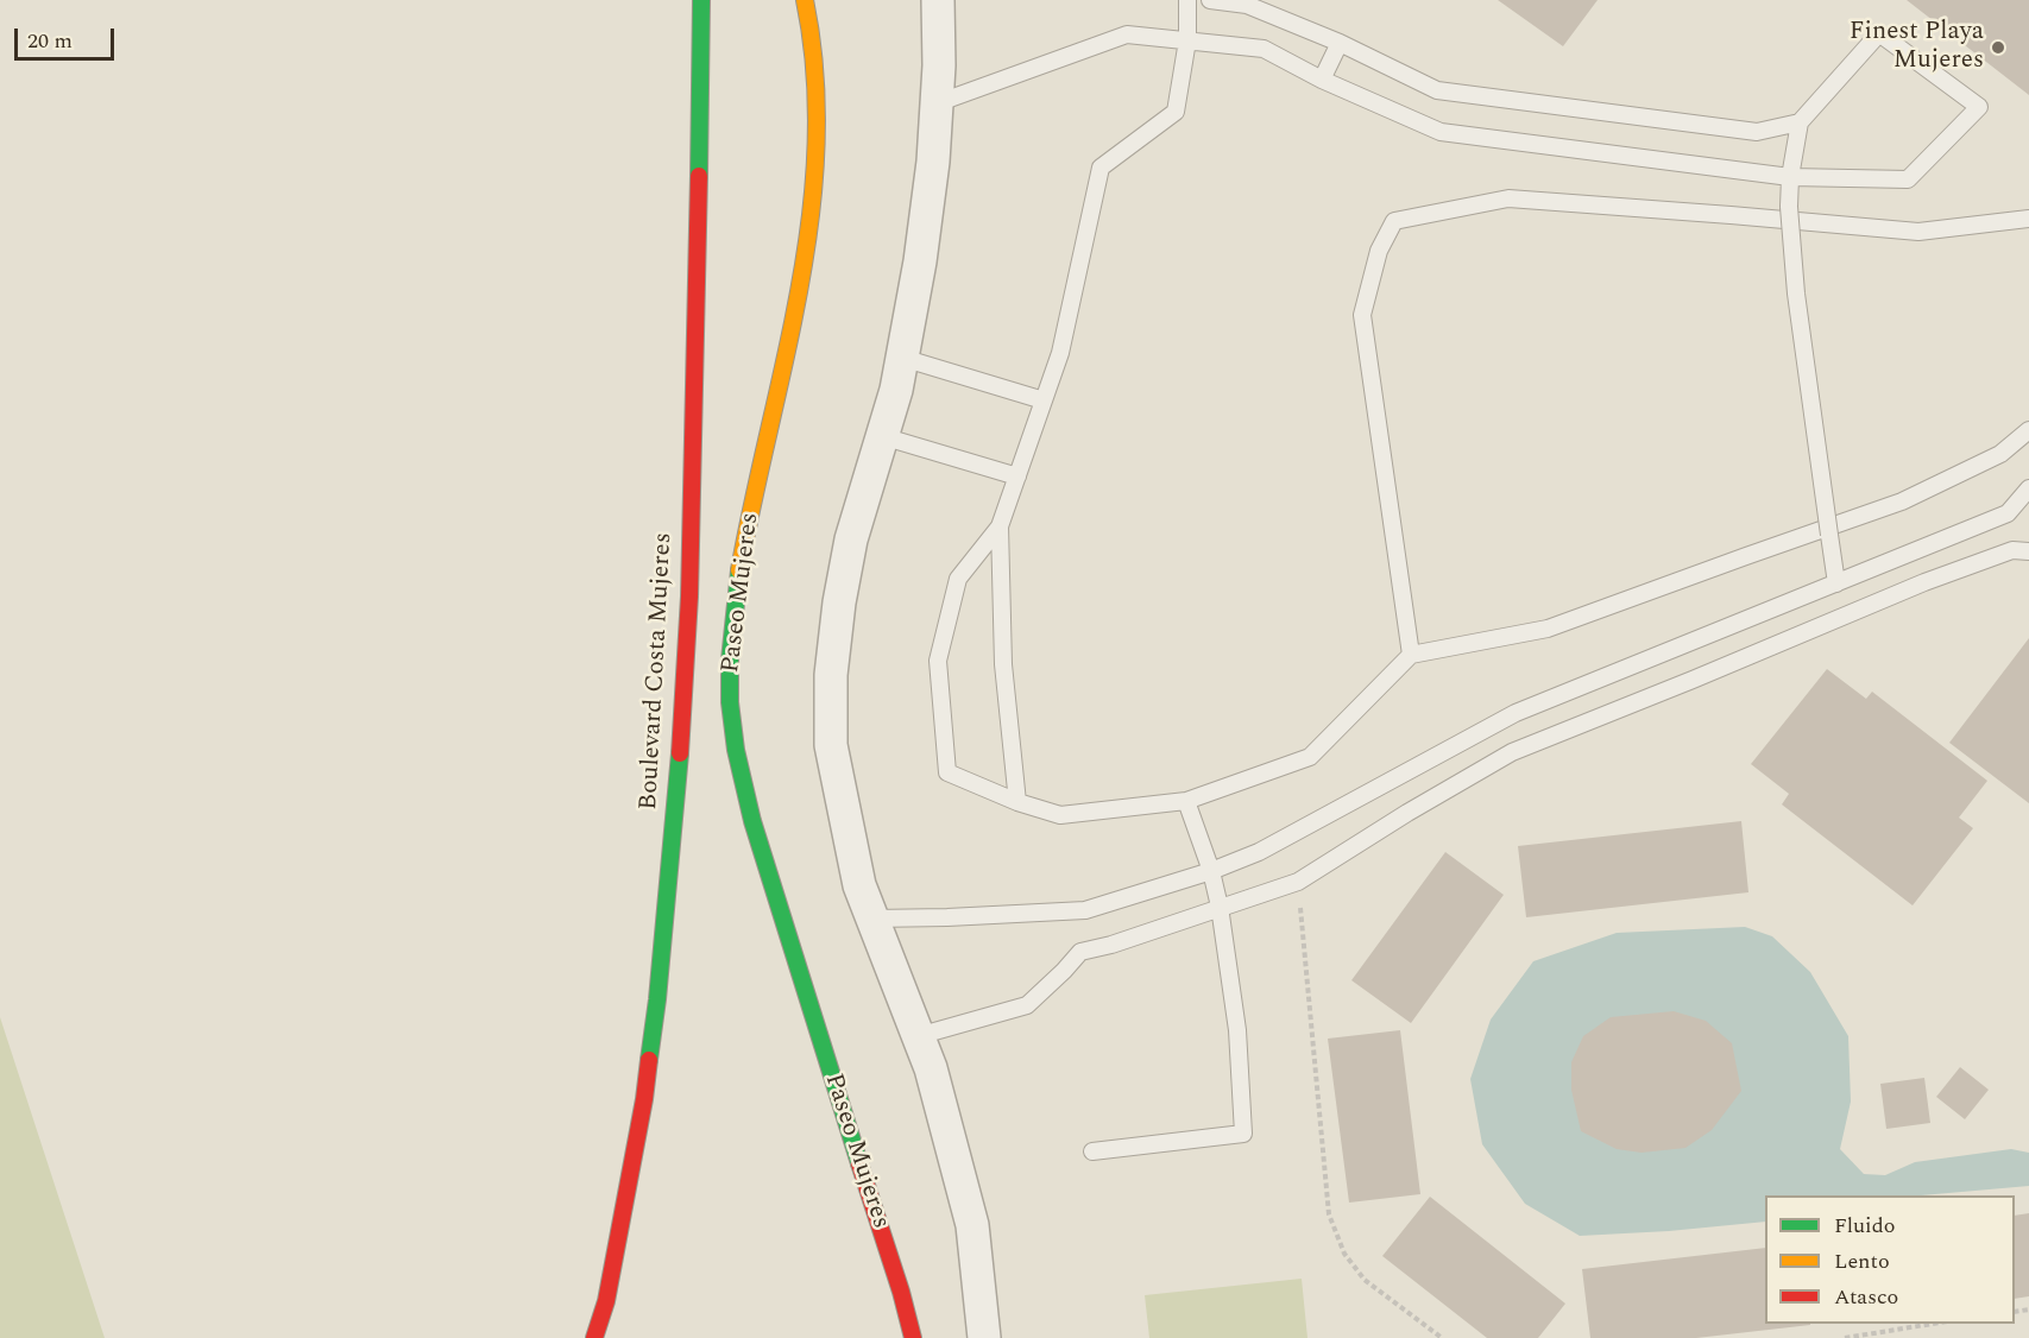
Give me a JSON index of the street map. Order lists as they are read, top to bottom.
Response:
{
  "streets": {
    "street": ["Paseo Mujeres", "Boulevard Costa Mujeres"]
  },
  "places": ["Finest Playa Mujeres"],
  "legend": ["Fluido", "Lento", "Atasco"],
  "scale_bar": "20 m"
}
